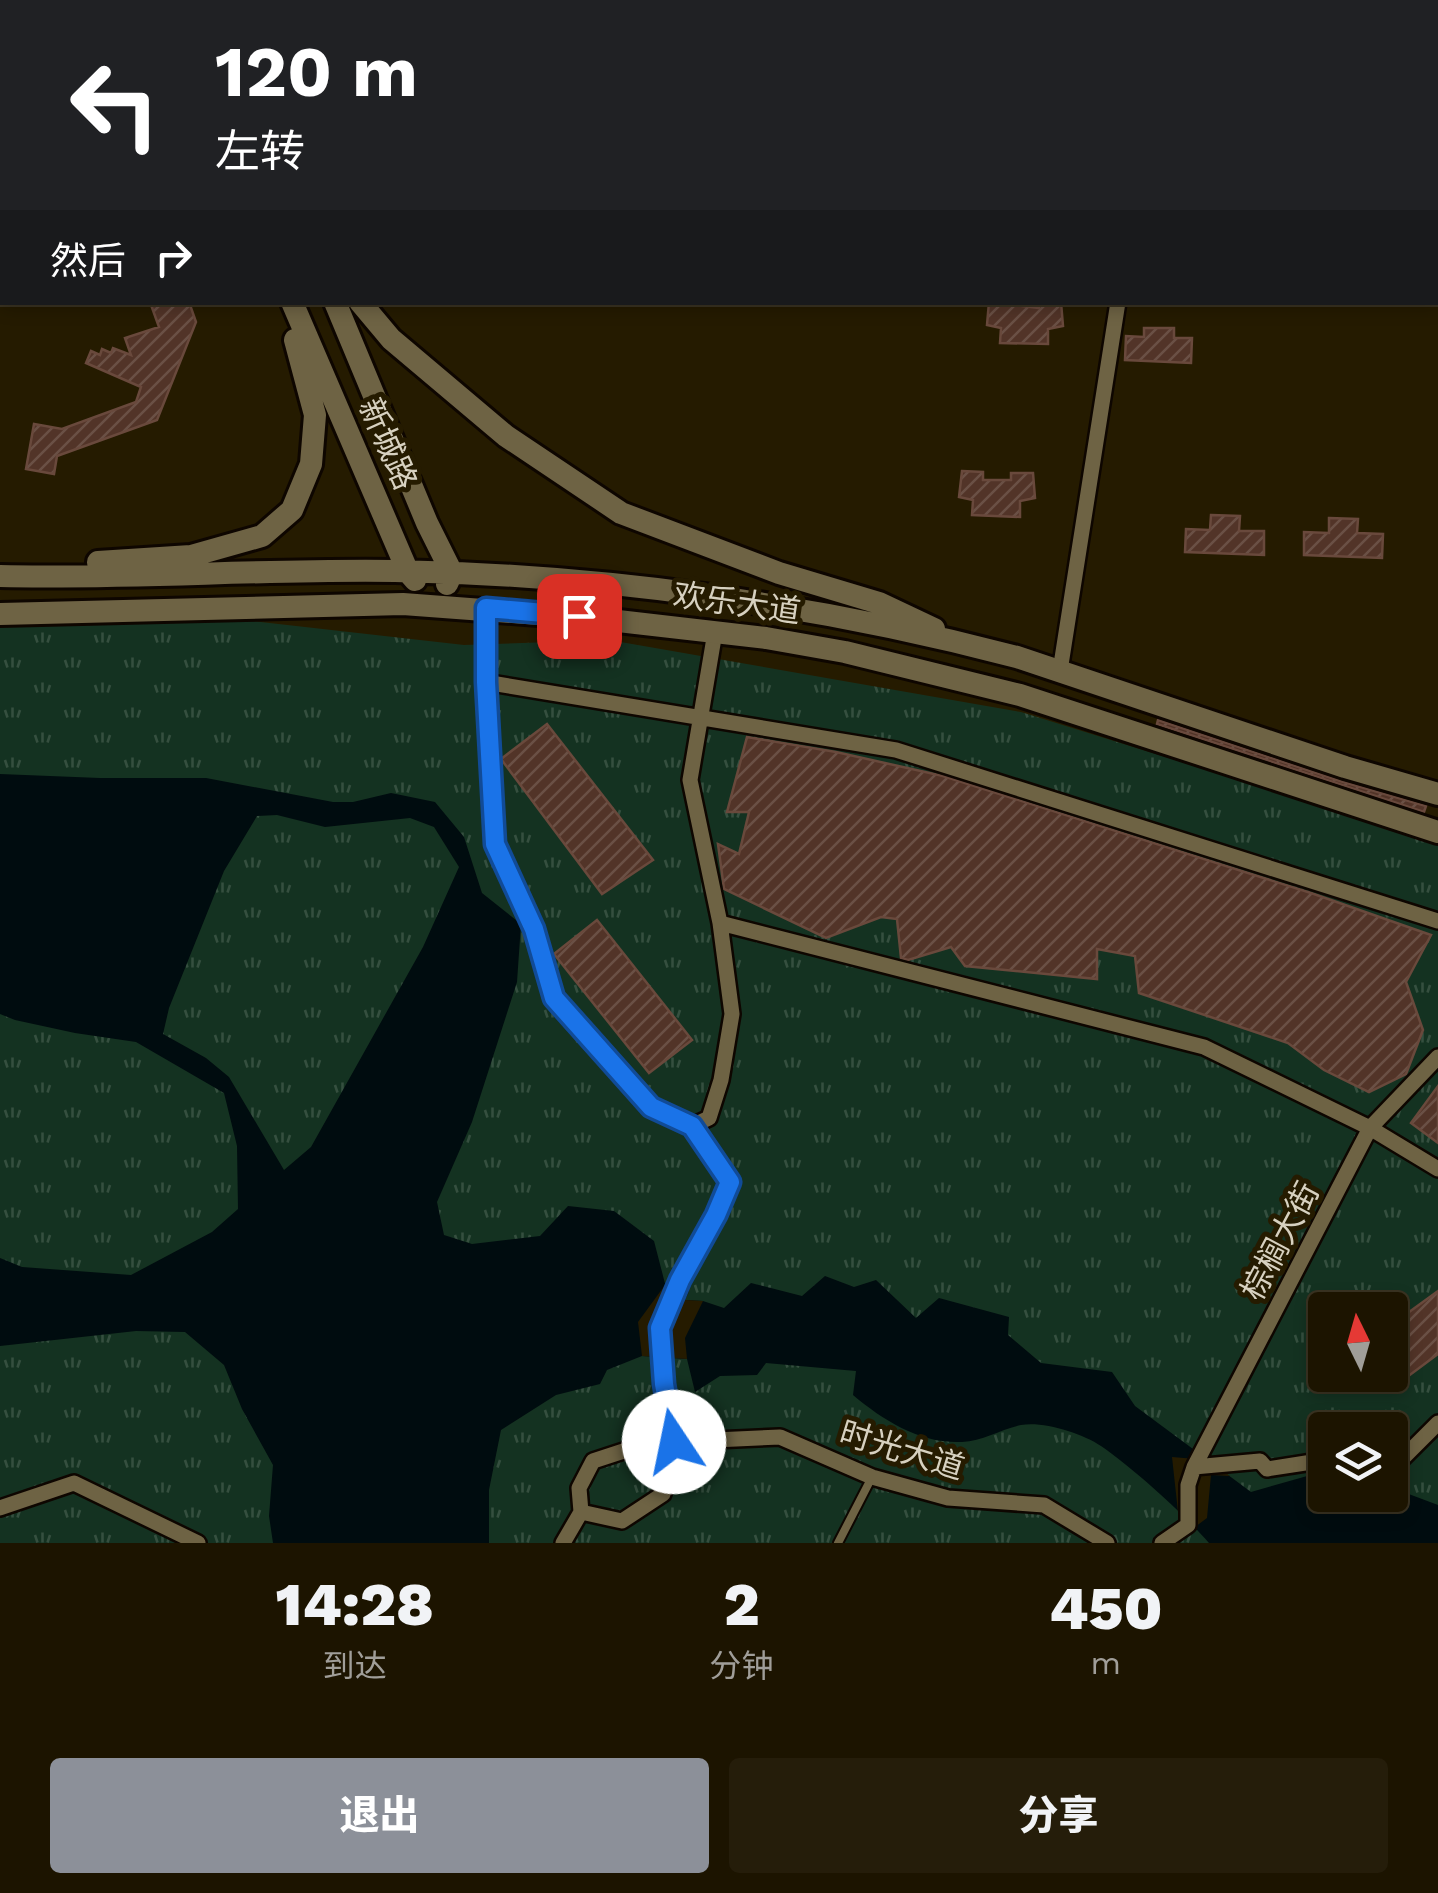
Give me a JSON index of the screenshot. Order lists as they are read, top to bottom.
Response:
{
  "streets": {
    "street": [
      "新城路",
      "欢乐大道",
      "棕榈大街",
      "时光大道"
    ]
  },
  "crossings": [
    ["新城路", "欢乐大道"]
  ],
  "north": "top",
  "page": {
    "turn": ["120 m", "左转"],
    "then": "然后",
    "eta": [
      "14:28",
      "到达",
      "2",
      "分钟",
      "450",
      "m"
    ],
    "buttons": ["退出", "分享"]
  }
}
